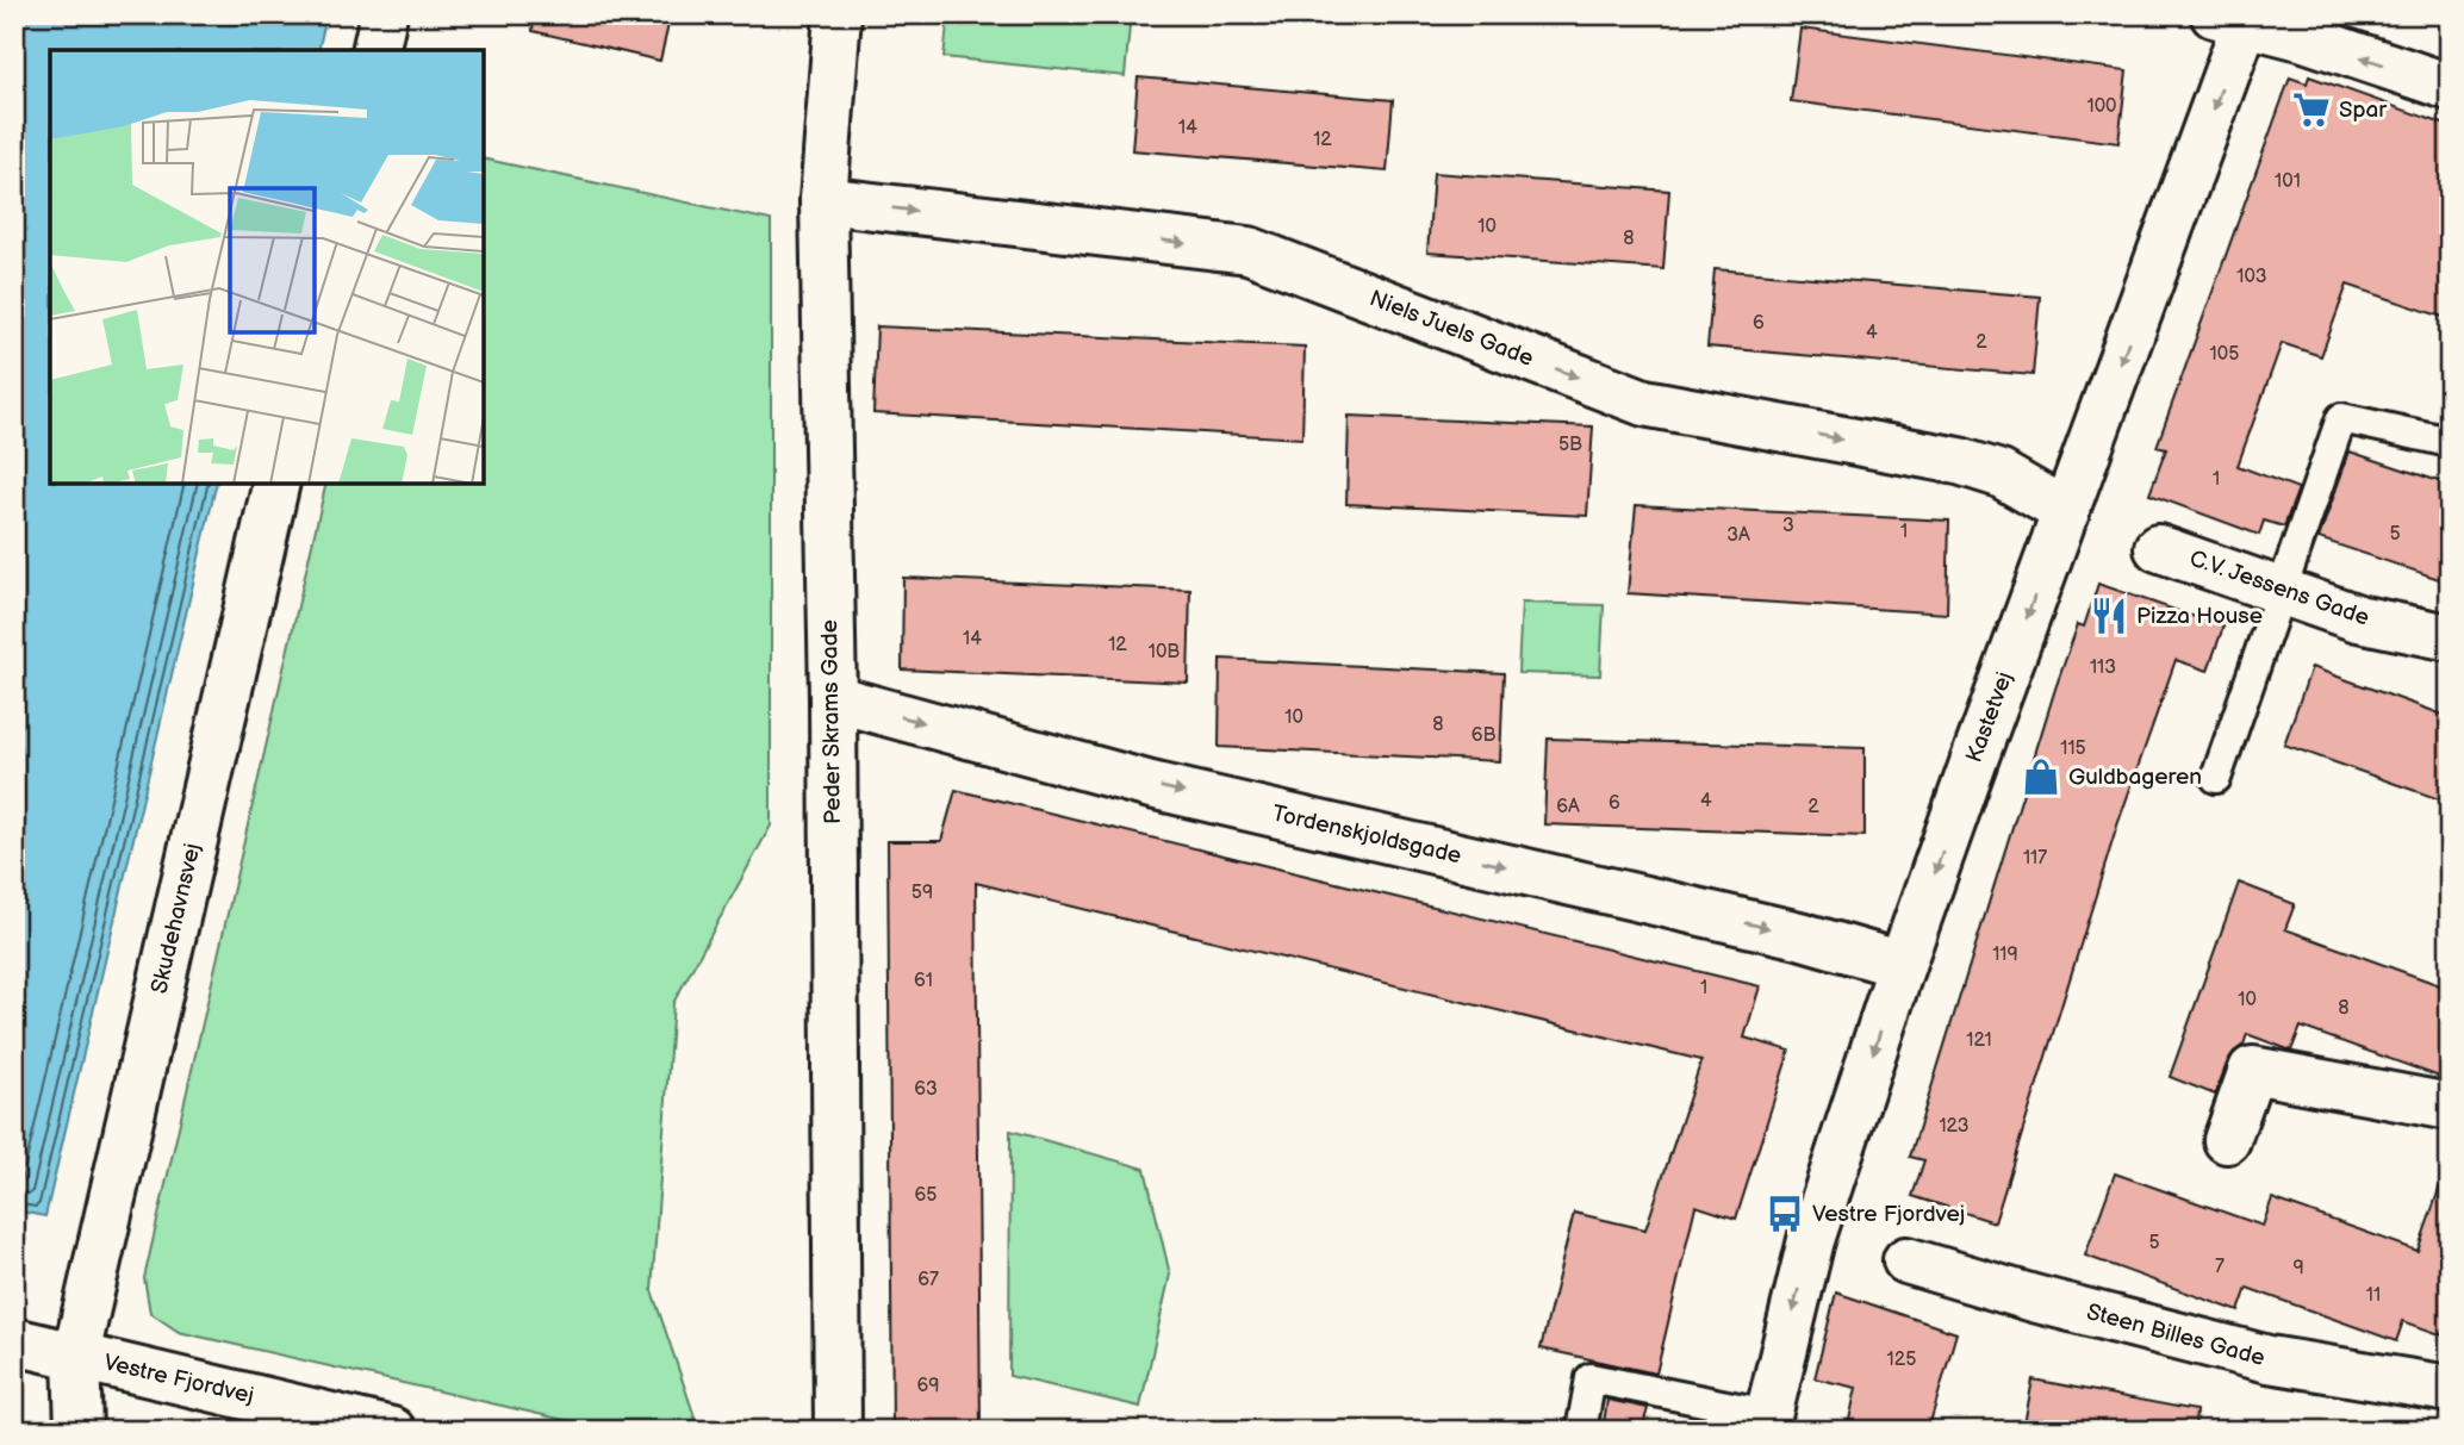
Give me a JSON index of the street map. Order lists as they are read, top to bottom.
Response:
{
  "streets": {
    "street": [
      "Niels Juels Gade",
      "C.V. Jessens Gade",
      "Kastetvej",
      "Peder Skrams Gade",
      "Tordenskjoldsgade",
      "Skudehavnsvej",
      "Steen Billes Gade",
      "Vestre Fjordvej"
    ]
  },
  "crossings": [
    ["Niels Juels Gade", "Kastetvej"],
    ["Niels Juels Gade", "Peder Skrams Gade"],
    ["Kastetvej", "Tordenskjoldsgade"],
    ["Peder Skrams Gade", "Tordenskjoldsgade"],
    ["Skudehavnsvej", "Vestre Fjordvej"]
  ],
  "one_way": ["Niels Juels Gade", "Kastetvej", "Tordenskjoldsgade"],
  "places": {
    "supermarket": ["Spar"],
    "restaurant": ["Pizza House"],
    "shop": ["Guldbageren"],
    "bus stop": ["Vestre Fjordvej"]
  },
  "house_numbers": [
    "100",
    "14",
    "12",
    "101",
    "10",
    "8",
    "103",
    "6",
    "4",
    "2",
    "105",
    "5B",
    "1",
    "3",
    "1",
    "5",
    "3A",
    "14",
    "12",
    "10B",
    "113",
    "10",
    "8",
    "6B",
    "115",
    "4",
    "6",
    "6A",
    "2",
    "117",
    "59",
    "119",
    "61",
    "1",
    "10",
    "8",
    "121",
    "63",
    "123",
    "65",
    "5",
    "7",
    "9",
    "67",
    "11",
    "125",
    "69"
  ]
}
